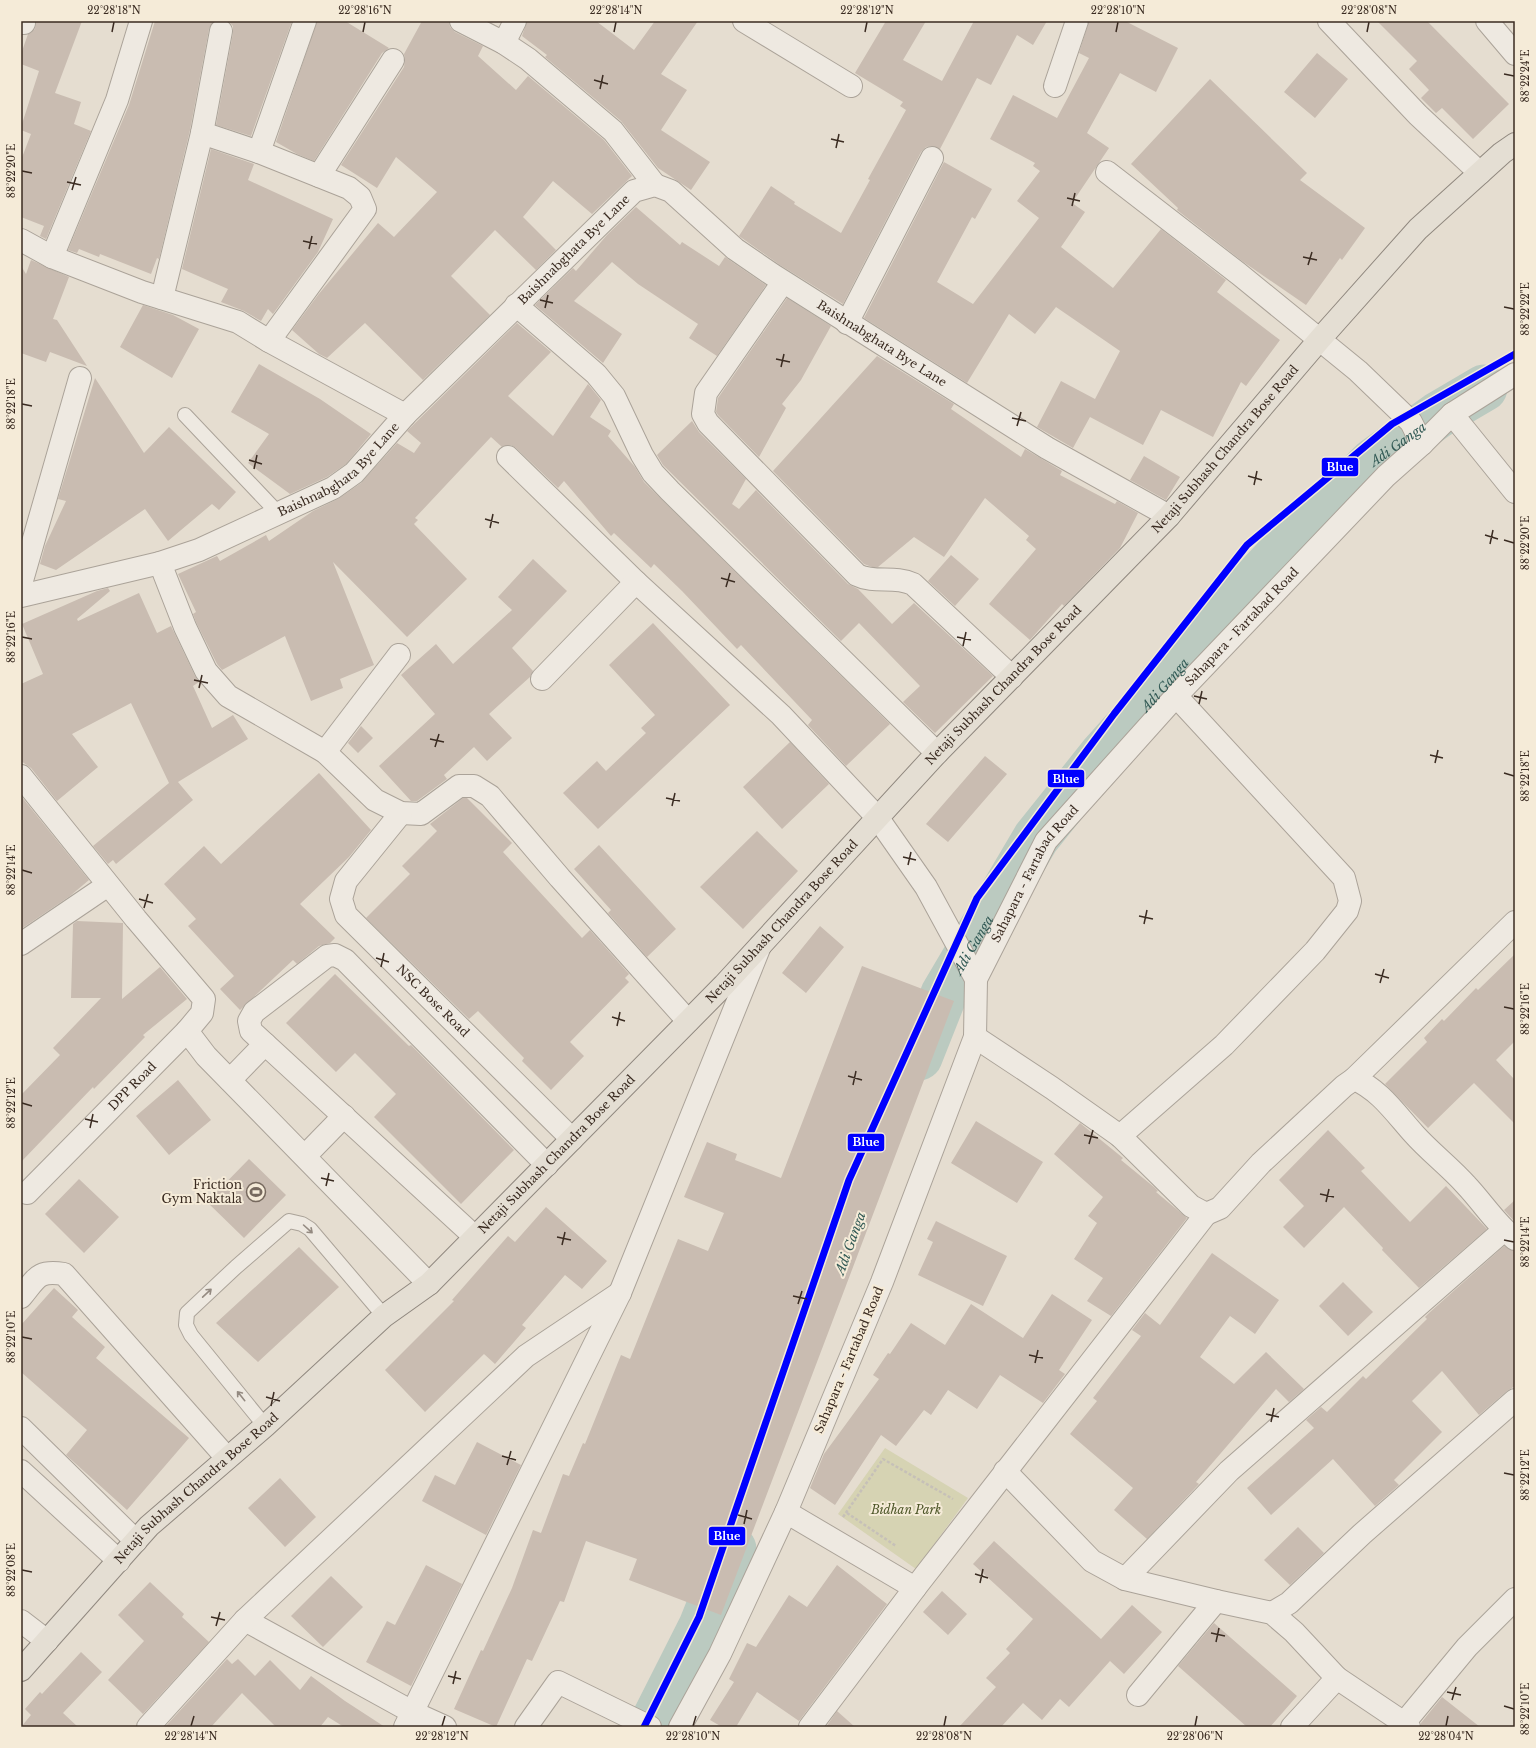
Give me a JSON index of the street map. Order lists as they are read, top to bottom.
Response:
{
  "streets": {
    "main road": ["Netaji Subhash Chandra Bose Road"],
    "street": [
      "Baishnabghata Bye Lane",
      "Sahapara - Fartabad Road",
      "NSC Bose Road",
      "DPP Road"
    ]
  },
  "crossings": [
    ["Baishnabghata Bye Lane", "Netaji Subhash Chandra Bose Road"],
    ["Netaji Subhash Chandra Bose Road", "NSC Bose Road"]
  ],
  "water": ["Adi Ganga"],
  "parks": ["Bidhan Park"],
  "places": {
    "sports": ["Friction Gym Naktala"]
  },
  "lines": ["transit line Blue"],
  "coordinates": [
    "22°28'18\"N",
    "22°28'16\"N",
    "22°28'14\"N",
    "22°28'12\"N",
    "22°28'10\"N",
    "22°28'08\"N",
    "88°22'24\"E",
    "88°22'20\"E",
    "88°22'22\"E",
    "88°22'18\"E",
    "88°22'16\"E",
    "88°22'14\"E",
    "88°22'12\"E",
    "88°22'10\"E",
    "88°22'08\"E",
    "22°28'06\"N",
    "22°28'04\"N"
  ]
}
